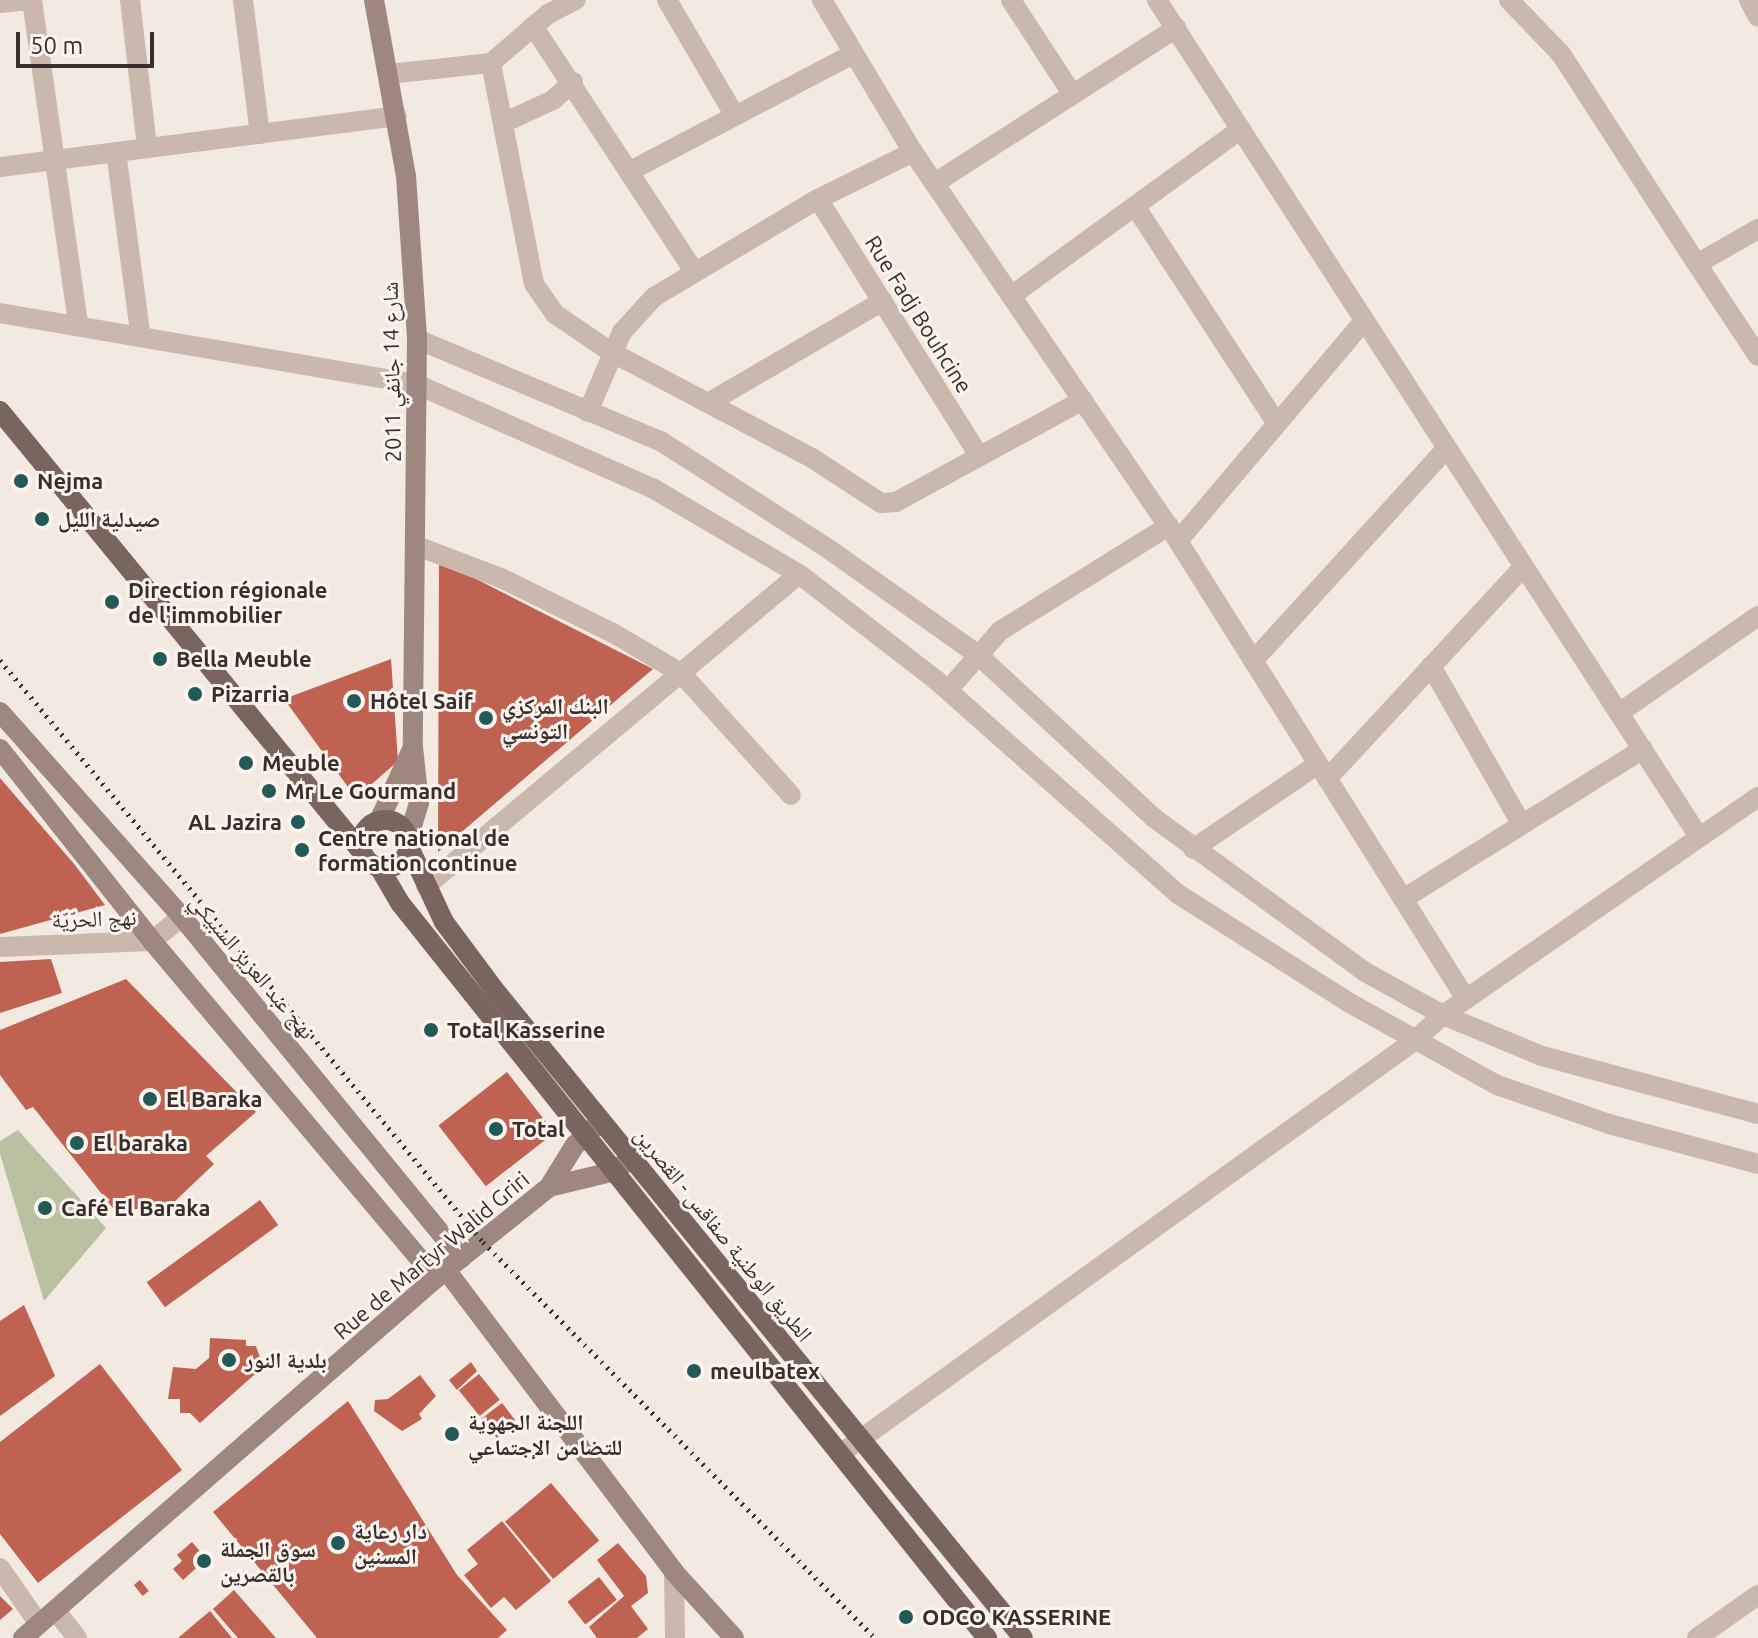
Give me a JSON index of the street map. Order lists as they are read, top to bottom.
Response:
{
  "streets": {
    "main road": ["الطريق الوطنية صفاقس - القصرين"],
    "street": [
      "Rue Fadj Bouhcine",
      "شارع 14 جانفي 2011",
      "نهج الحرّيّة",
      "نهج عبد العزيز السبيكي",
      "Rue de Martyr Walid Griri"
    ]
  },
  "crossings": [
    ["شارع 14 جانفي 2011", "الطريق الوطنية صفاقس - القصرين"],
    ["نهج الحرّيّة", "نهج عبد العزيز السبيكي"],
    ["نهج عبد العزيز السبيكي", "Rue de Martyr Walid Griri"],
    ["الطريق الوطنية صفاقس - القصرين", "Rue de Martyr Walid Griri"]
  ],
  "places": [
    "Nejma",
    "صيدلية الليل",
    "Direction régionale de l'immobilier",
    "Bella Meuble",
    "Pizarria",
    "Hôtel Saif",
    "البنك المركزي التونسي",
    "Meuble",
    "Mr Le Gourmand",
    "AL Jazira",
    "Centre national de formation continue",
    "Total Kasserine",
    "El Baraka",
    "Total",
    "El baraka",
    "Café El Baraka",
    "بلدية النور",
    "meulbatex",
    "اللجنة الجهوية للتضامن الإجتماعي",
    "دار رعاية المسنين",
    "سوق الجملة بالقصرين",
    "ODCO KASSERINE"
  ],
  "scale_bar": "50 m"
}
